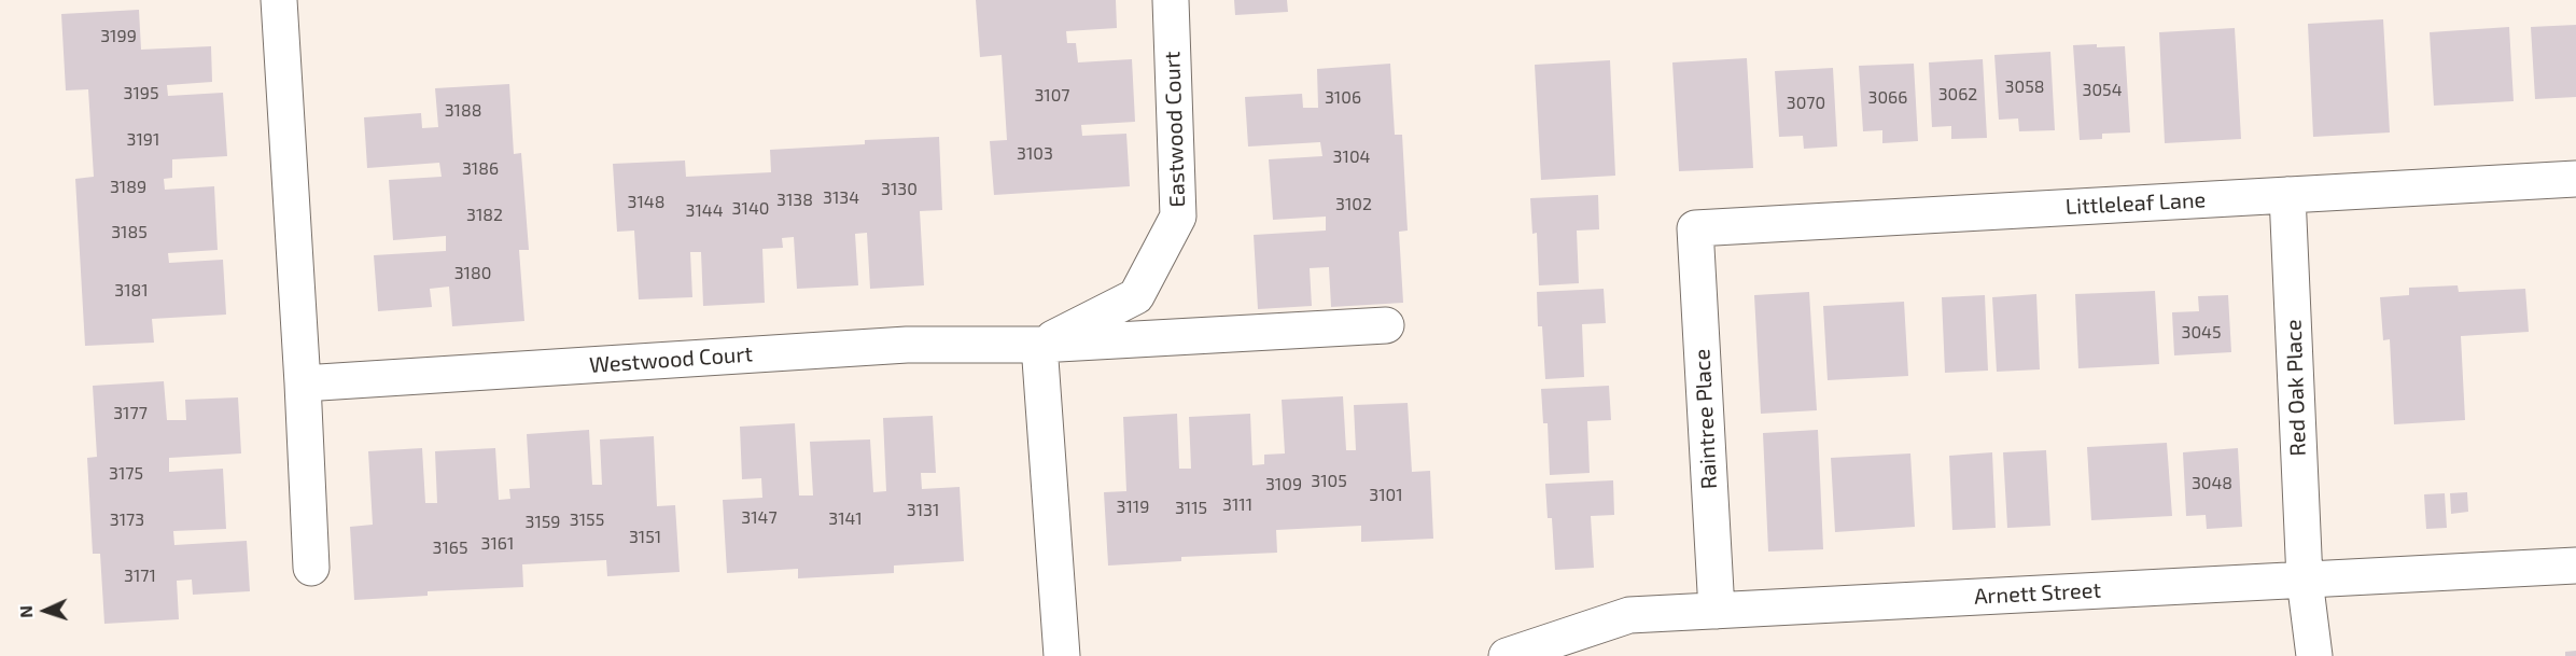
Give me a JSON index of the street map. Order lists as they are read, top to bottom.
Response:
{
  "streets": {
    "street": [
      "Eastwood Court",
      "Littleleaf Lane",
      "Westwood Court",
      "Red Oak Place",
      "Raintree Place",
      "Arnett Street"
    ]
  },
  "crossings": [
    ["Eastwood Court", "Westwood Court"],
    ["Littleleaf Lane", "Red Oak Place"],
    ["Littleleaf Lane", "Raintree Place"],
    ["Red Oak Place", "Arnett Street"],
    ["Raintree Place", "Arnett Street"]
  ],
  "house_numbers": [
    "3199",
    "3058",
    "3054",
    "3195",
    "3062",
    "3107",
    "3106",
    "3066",
    "3070",
    "3188",
    "3191",
    "3103",
    "3104",
    "3186",
    "3189",
    "3130",
    "3134",
    "3138",
    "3148",
    "3102",
    "3140",
    "3144",
    "3182",
    "3185",
    "3180",
    "3181",
    "3045",
    "3177",
    "3175",
    "3105",
    "3048",
    "3109",
    "3101",
    "3111",
    "3119",
    "3115",
    "3131",
    "3147",
    "3141",
    "3173",
    "3155",
    "3159",
    "3151",
    "3161",
    "3165",
    "3171"
  ],
  "north": "left"
}
